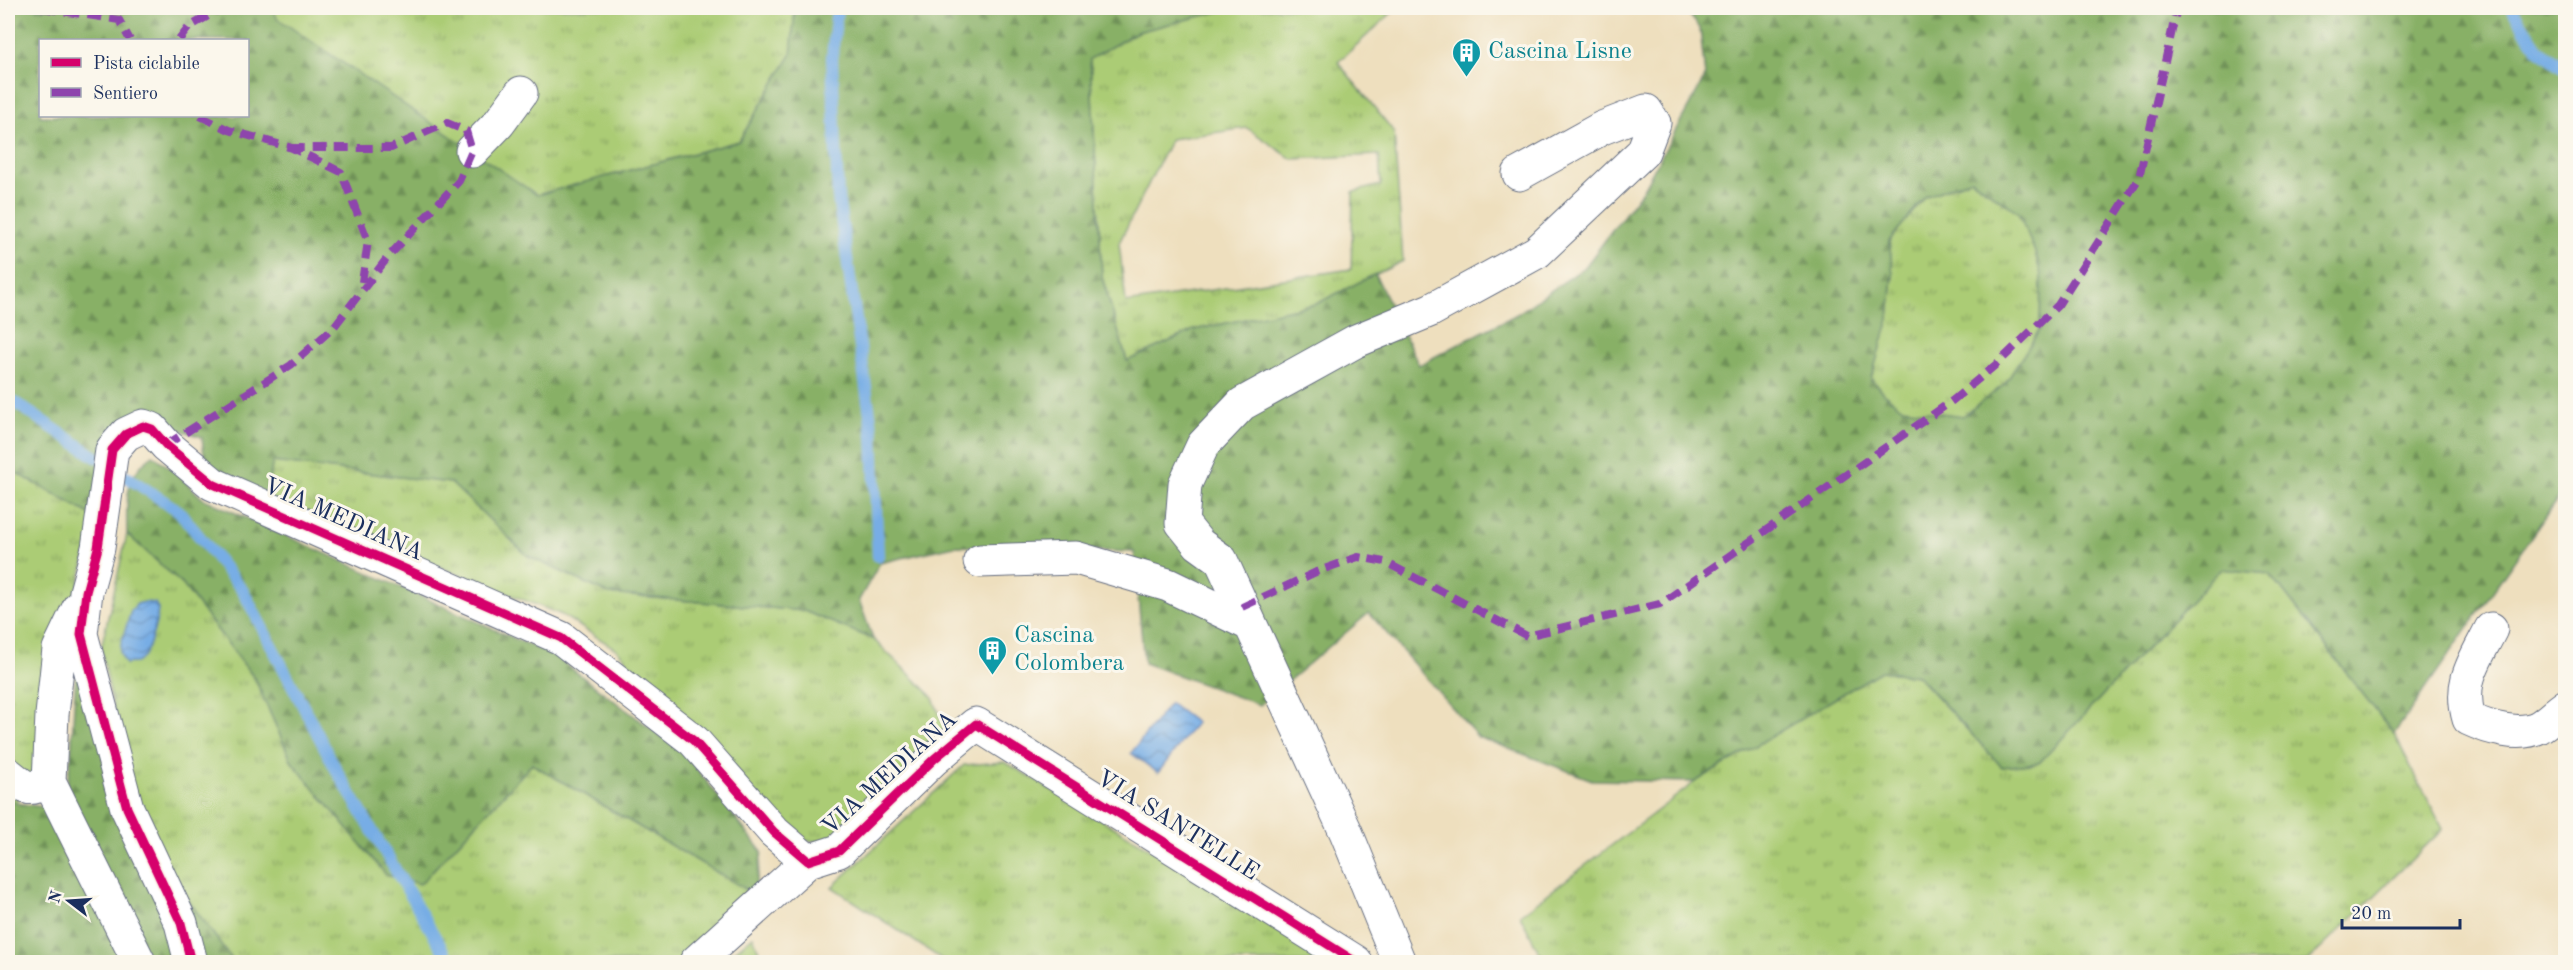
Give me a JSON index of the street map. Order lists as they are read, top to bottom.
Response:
{
  "streets": {
    "street": ["VIA MEDIANA", "VIA SANTELLE"]
  },
  "crossings": [
    ["VIA MEDIANA", "VIA SANTELLE"]
  ],
  "places": {
    "building": ["Cascina Lisne", "Cascina Colombera"]
  },
  "legend": ["Pista ciclabile", "Sentiero"],
  "scale_bar": "20 m",
  "north": "left"
}
